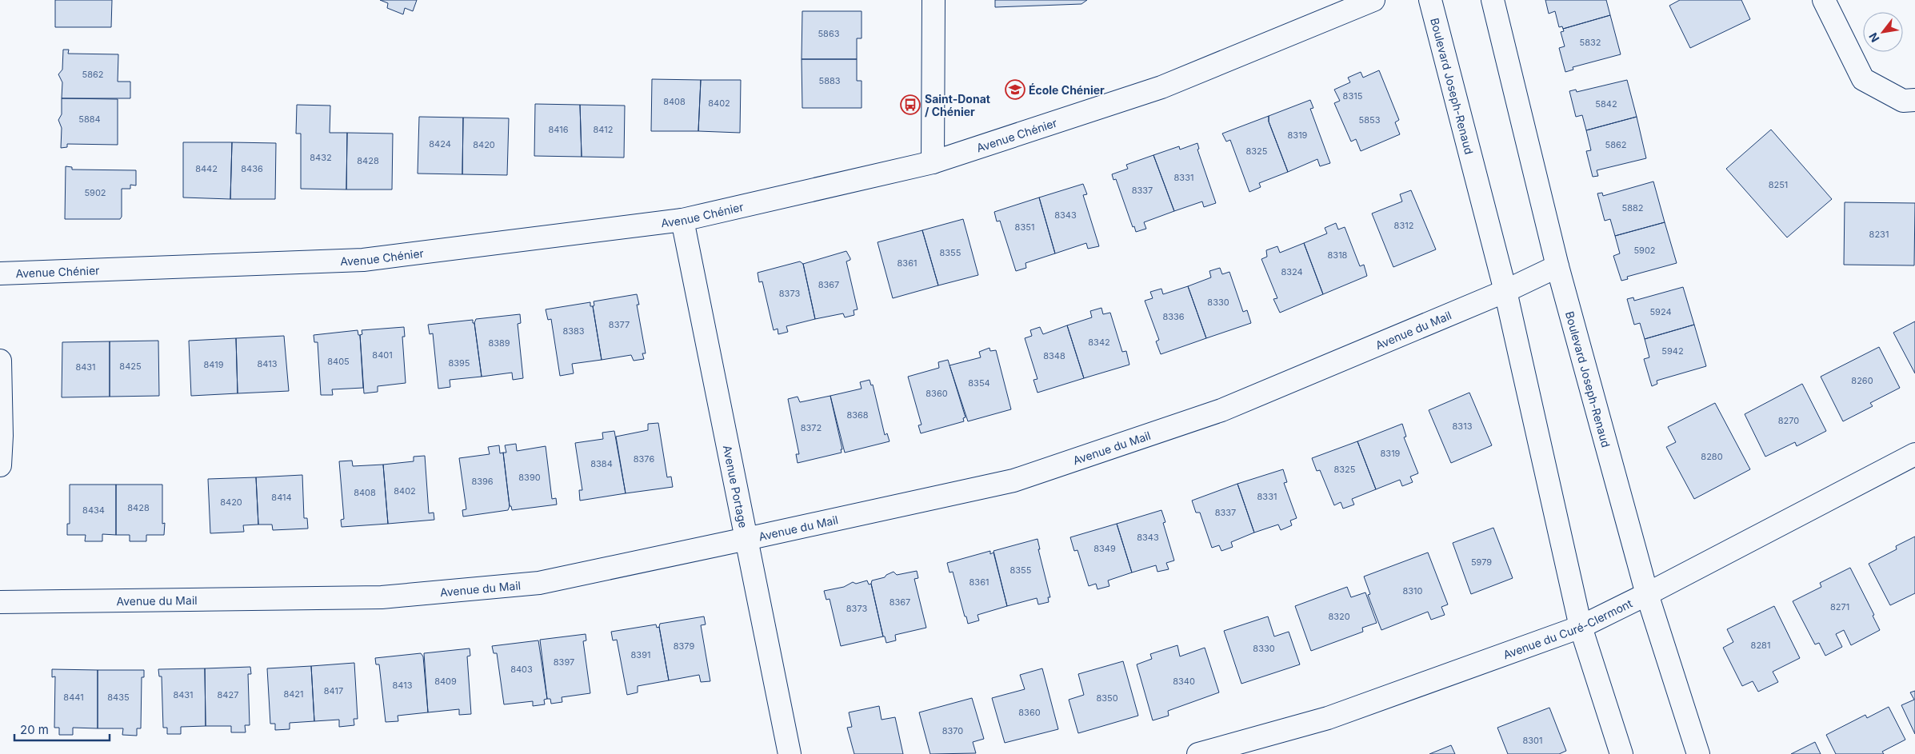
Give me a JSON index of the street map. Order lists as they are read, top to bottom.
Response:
{
  "streets": {
    "street": [
      "Boulevard Joseph-Renaud",
      "Avenue Chénier",
      "Avenue du Mail",
      "Avenue Portage",
      "Avenue du Curé-Clermont"
    ]
  },
  "crossings": [
    ["Boulevard Joseph-Renaud", "Avenue du Mail"],
    ["Boulevard Joseph-Renaud", "Avenue du Curé-Clermont"],
    ["Avenue Chénier", "Avenue Portage"],
    ["Avenue du Mail", "Avenue Portage"]
  ],
  "places": {
    "school or university": ["École Chénier"],
    "bus stop": ["Saint-Donat / Chénier"]
  },
  "house_numbers": [
    "5863",
    "5832",
    "5862",
    "5883",
    "8315",
    "8408",
    "8402",
    "5842",
    "5884",
    "5853",
    "8416",
    "8412",
    "8319",
    "8424",
    "8420",
    "5862",
    "8325",
    "8432",
    "8428",
    "8442",
    "8436",
    "8331",
    "8251",
    "8337",
    "5902",
    "5882",
    "8343",
    "8312",
    "8351",
    "8231",
    "5902",
    "8355",
    "8318",
    "8361",
    "8324",
    "8367",
    "8373",
    "8330",
    "5924",
    "8336",
    "8377",
    "8383",
    "8342",
    "8389",
    "5942",
    "8401",
    "8348",
    "8405",
    "8395",
    "8413",
    "8419",
    "8425",
    "8431",
    "8260",
    "8354",
    "8360",
    "8368",
    "8270",
    "8313",
    "8372",
    "8319",
    "8280",
    "8376",
    "8384",
    "8325",
    "8390",
    "8396",
    "8402",
    "8408",
    "8331",
    "8414",
    "8420",
    "8428",
    "8434",
    "8337",
    "8343",
    "8349",
    "5979",
    "8355",
    "8361",
    "8310",
    "8367",
    "8271",
    "8373",
    "8320",
    "8281",
    "8379",
    "8330",
    "8391",
    "8397",
    "8403",
    "8409",
    "8340",
    "8413",
    "8417",
    "8421",
    "8431",
    "8427",
    "8441",
    "8435",
    "8350",
    "8360",
    "8370",
    "8301"
  ],
  "scale_bar": "20 m",
  "north": "bottom left"
}
